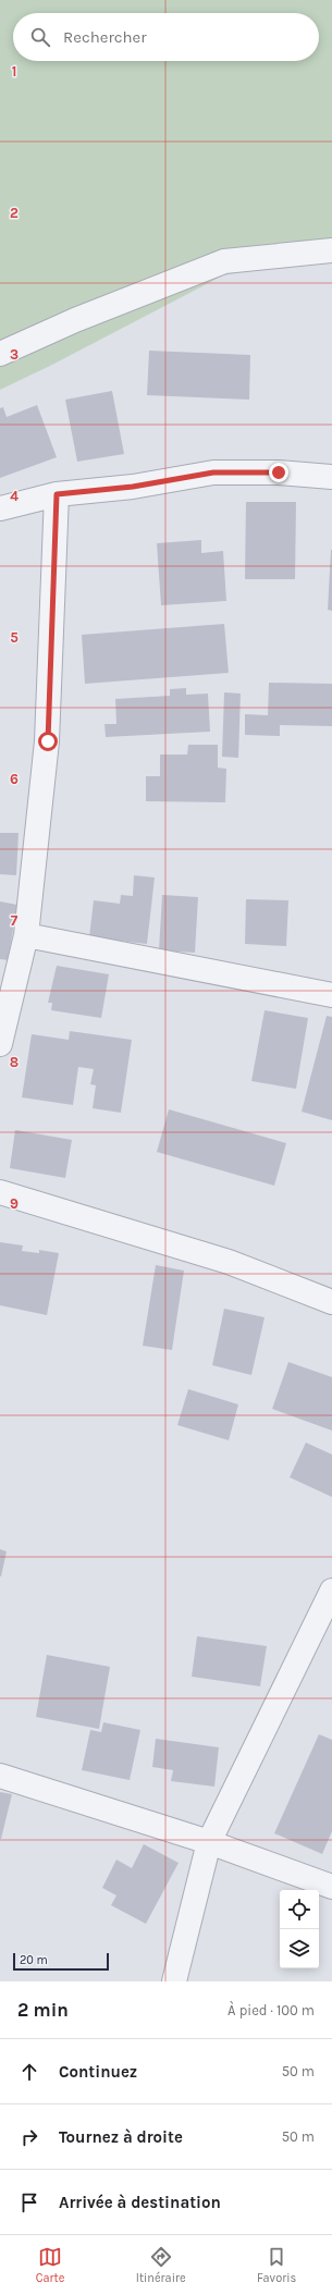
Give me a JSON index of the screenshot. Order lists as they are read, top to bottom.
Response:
{
  "scale_bar": "20 m",
  "page": {
    "search": "Rechercher",
    "scale": "20 m",
    "heading": ["2 min", "À pied · 100 m"],
    "list": [
      ["Continuez", "50 m"],
      ["Tournez à droite", "50 m"],
      "Arrivée à destination"
    ],
    "nav": ["Carte", "Itinéraire", "Favoris"]
  },
  "grid": {
    "rows": [
      "1",
      "2",
      "3",
      "4",
      "5",
      "6",
      "7",
      "8",
      "9"
    ]
  }
}
